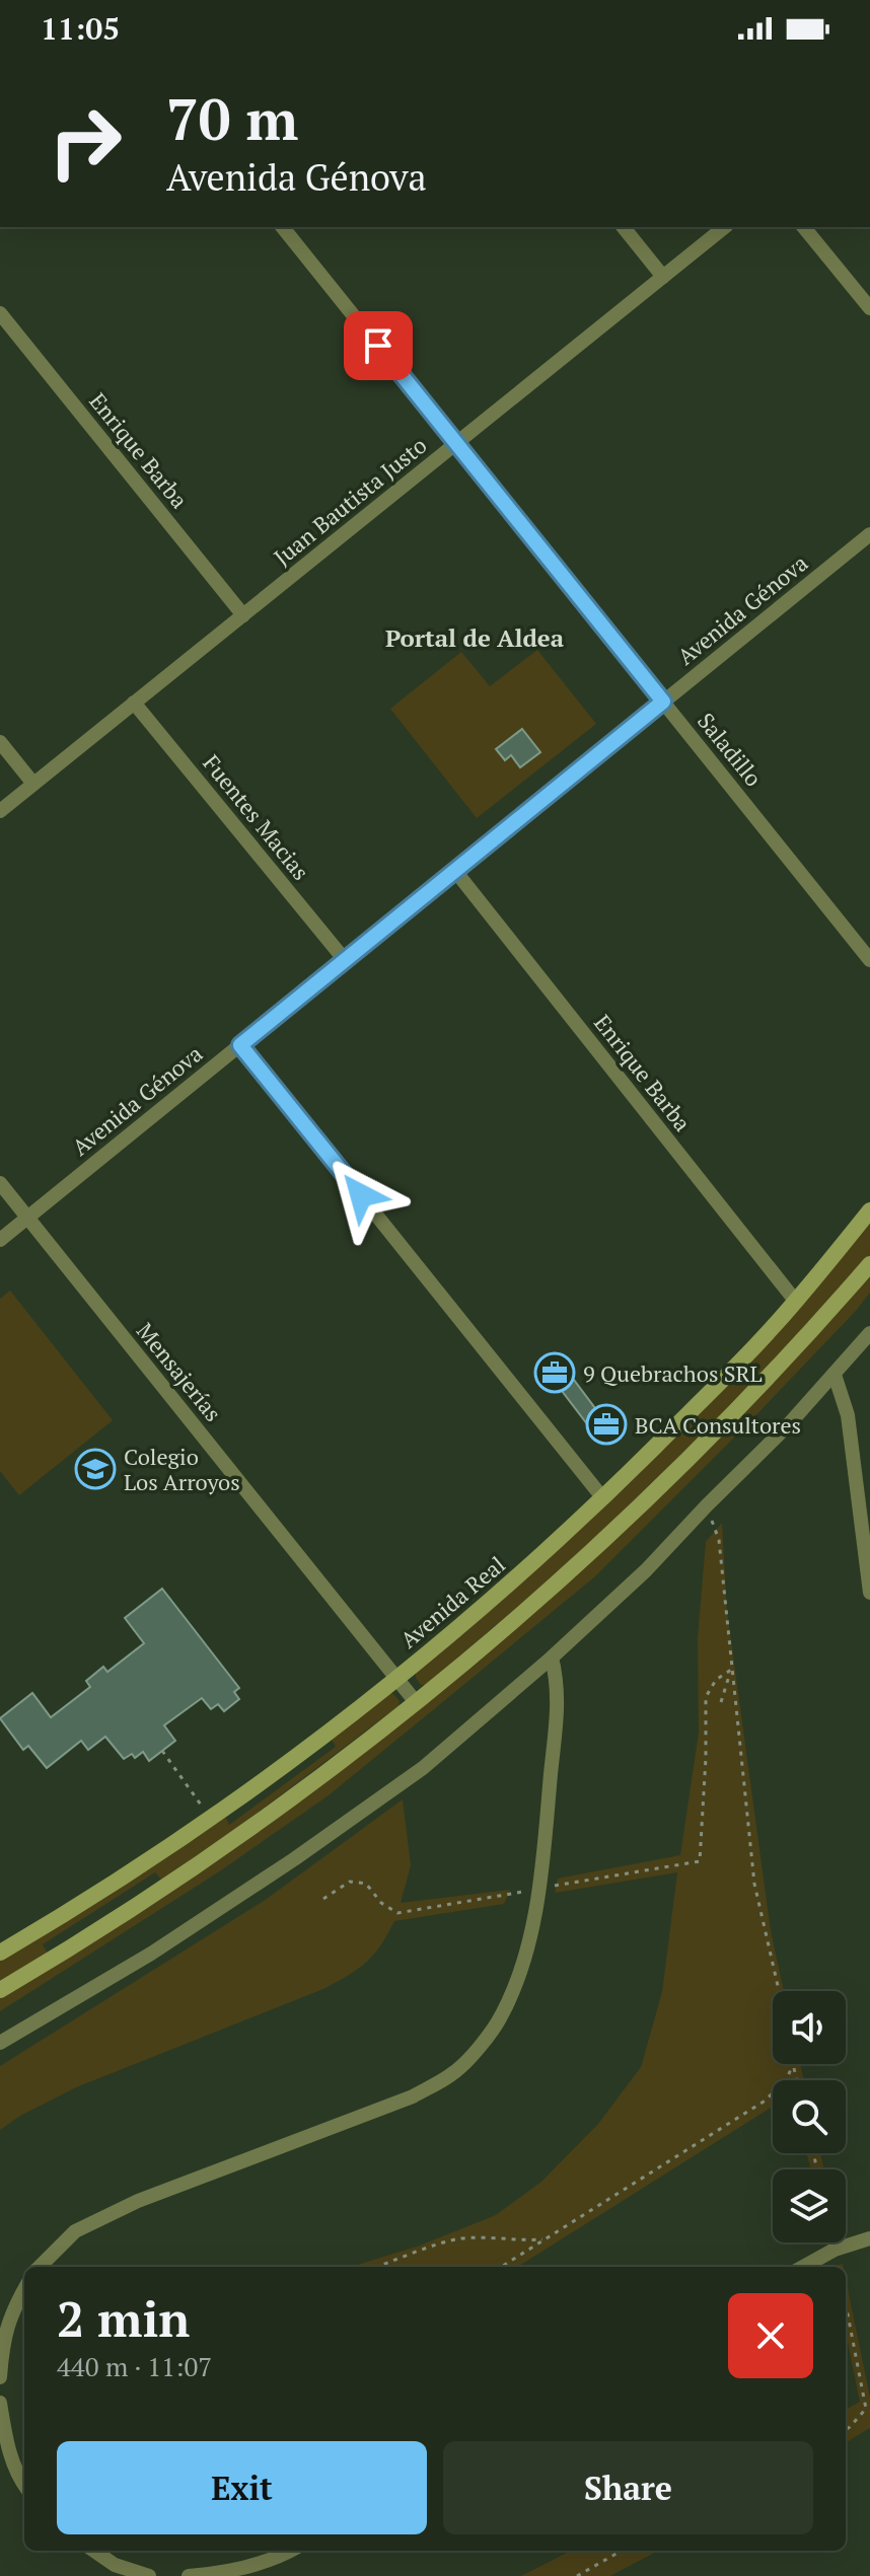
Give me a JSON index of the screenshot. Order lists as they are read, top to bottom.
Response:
{
  "streets": {
    "main road": ["Avenida Real"],
    "street": [
      "Enrique Barba",
      "Juan Bautista Justo",
      "Avenida Génova",
      "Saladillo",
      "Fuentes Macias",
      "Mensajerías"
    ]
  },
  "crossings": [
    ["Enrique Barba", "Juan Bautista Justo"],
    ["Enrique Barba", "Avenida Génova"],
    ["Enrique Barba", "Avenida Real"],
    ["Juan Bautista Justo", "Saladillo"],
    ["Juan Bautista Justo", "Fuentes Macias"],
    ["Avenida Génova", "Saladillo"],
    ["Avenida Génova", "Fuentes Macias"],
    ["Avenida Génova", "Mensajerías"],
    ["Mensajerías", "Avenida Real"]
  ],
  "districts": ["Portal de Aldea"],
  "places": {
    "office": ["9 Quebrachos SRL", "BCA Consultores"],
    "school or university": ["Colegio Los Arroyos"]
  },
  "page": {
    "status": "11:05",
    "turn": ["70 m", "Avenida Génova"],
    "heading": ["2 min", "440 m · 11:07"],
    "buttons": ["Exit", "Share"]
  }
}
